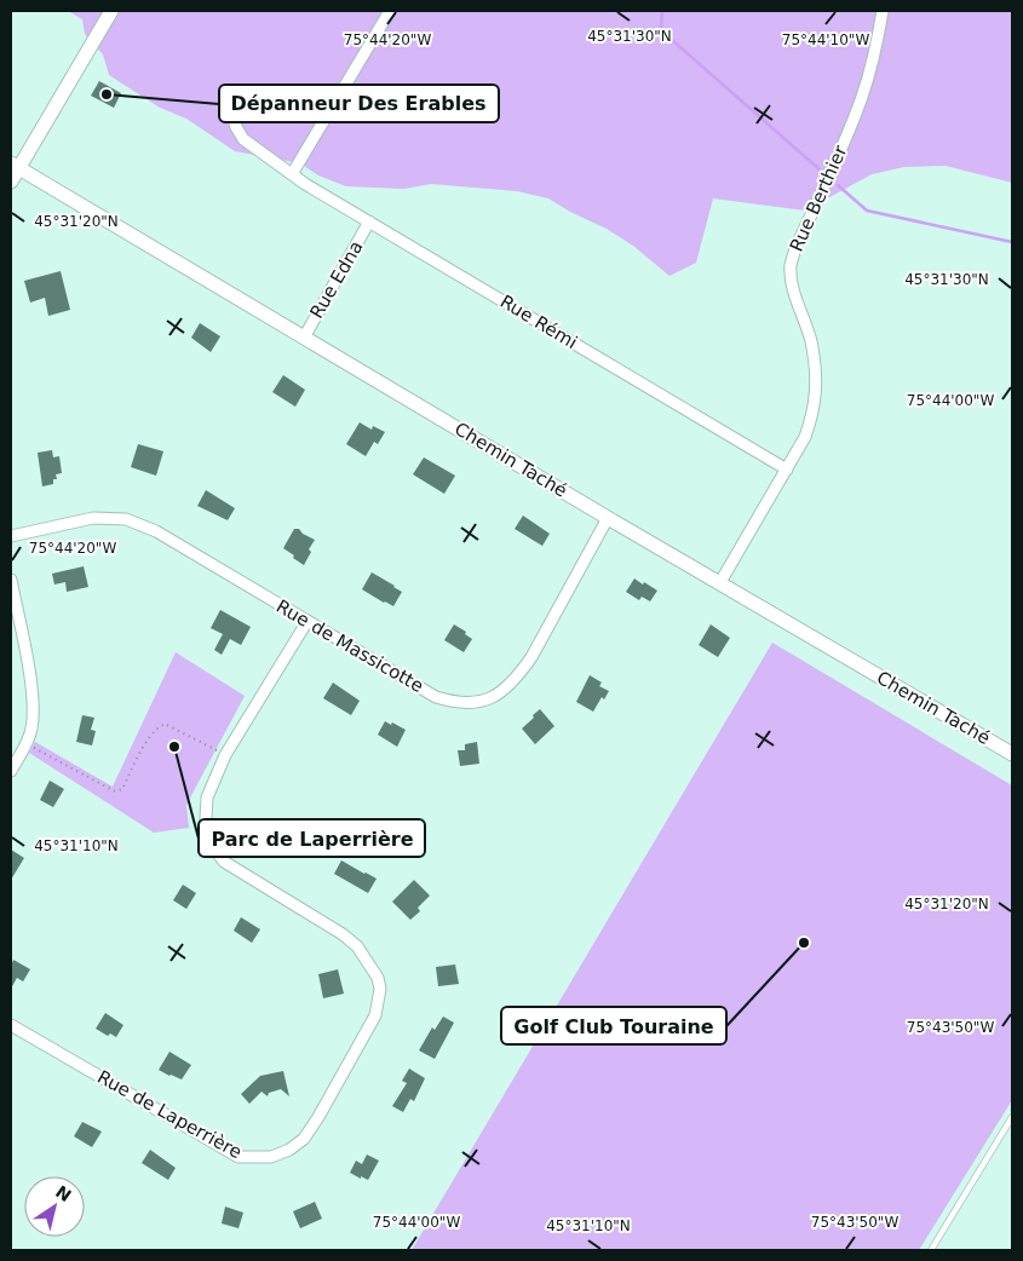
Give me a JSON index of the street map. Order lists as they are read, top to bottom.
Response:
{
  "streets": {
    "street": [
      "Rue Berthier",
      "Rue Edna",
      "Rue Rémi",
      "Chemin Taché",
      "Rue de Massicotte",
      "Rue de Laperrière"
    ]
  },
  "crossings": [
    ["Rue Berthier", "Rue Rémi"],
    ["Rue Berthier", "Chemin Taché"],
    ["Rue Edna", "Rue Rémi"],
    ["Rue Edna", "Chemin Taché"],
    ["Chemin Taché", "Rue de Massicotte"],
    ["Rue de Massicotte", "Rue de Laperrière"]
  ],
  "places": ["Dépanneur Des Erables", "Parc de Laperrière", "Golf Club Touraine"],
  "north": "top right",
  "coordinates": [
    "45°31'30\"N",
    "75°44'20\"W",
    "75°44'10\"W",
    "45°31'20\"N",
    "75°44'00\"W",
    "45°31'10\"N",
    "75°43'50\"W"
  ]
}
